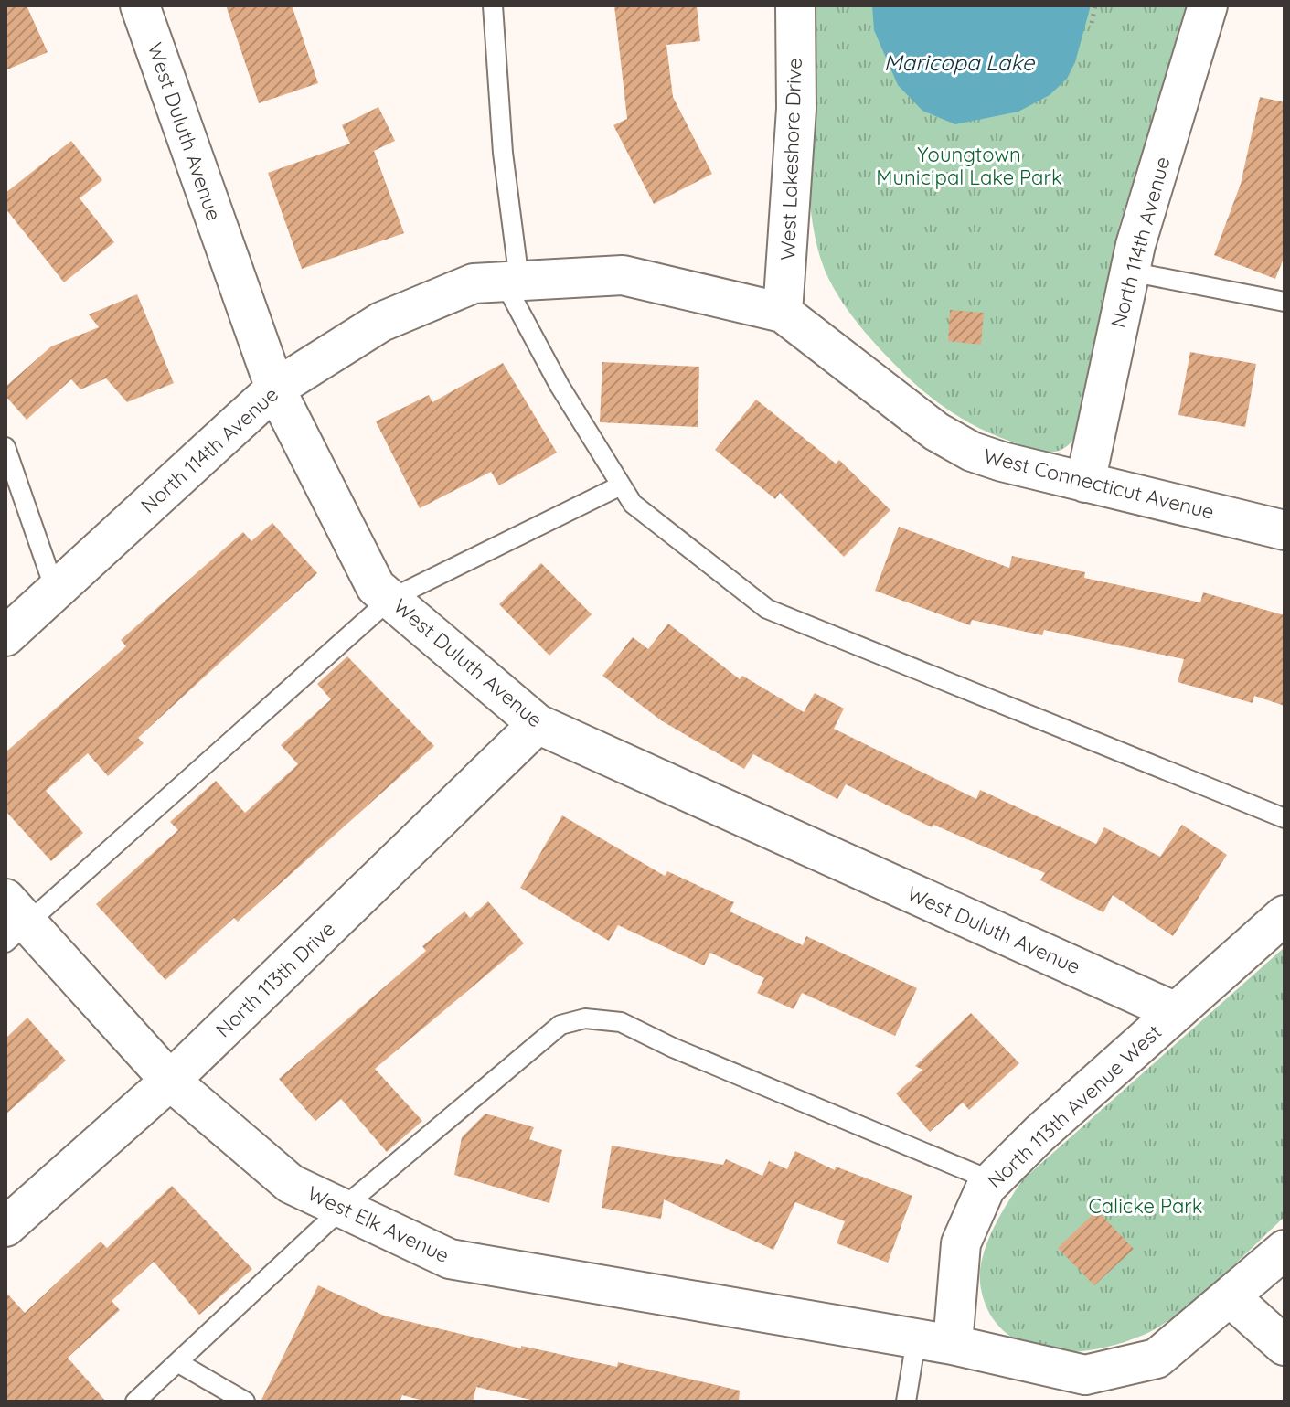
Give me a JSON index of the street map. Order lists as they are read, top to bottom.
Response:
{
  "streets": {
    "street": [
      "West Duluth Avenue",
      "West Lakeshore Drive",
      "North 114th Avenue",
      "West Connecticut Avenue",
      "North 113th Drive",
      "North 113th Avenue West",
      "West Elk Avenue"
    ]
  },
  "crossings": [
    ["West Duluth Avenue", "North 114th Avenue"],
    ["West Duluth Avenue", "North 113th Drive"],
    ["West Duluth Avenue", "North 113th Avenue West"],
    ["West Lakeshore Drive", "North 114th Avenue"],
    ["West Lakeshore Drive", "West Connecticut Avenue"],
    ["North 114th Avenue", "West Connecticut Avenue"],
    ["North 113th Drive", "West Elk Avenue"],
    ["North 113th Avenue West", "West Elk Avenue"]
  ],
  "water": ["Maricopa Lake"],
  "parks": ["Youngtown Municipal Lake Park", "Calicke Park"]
}
